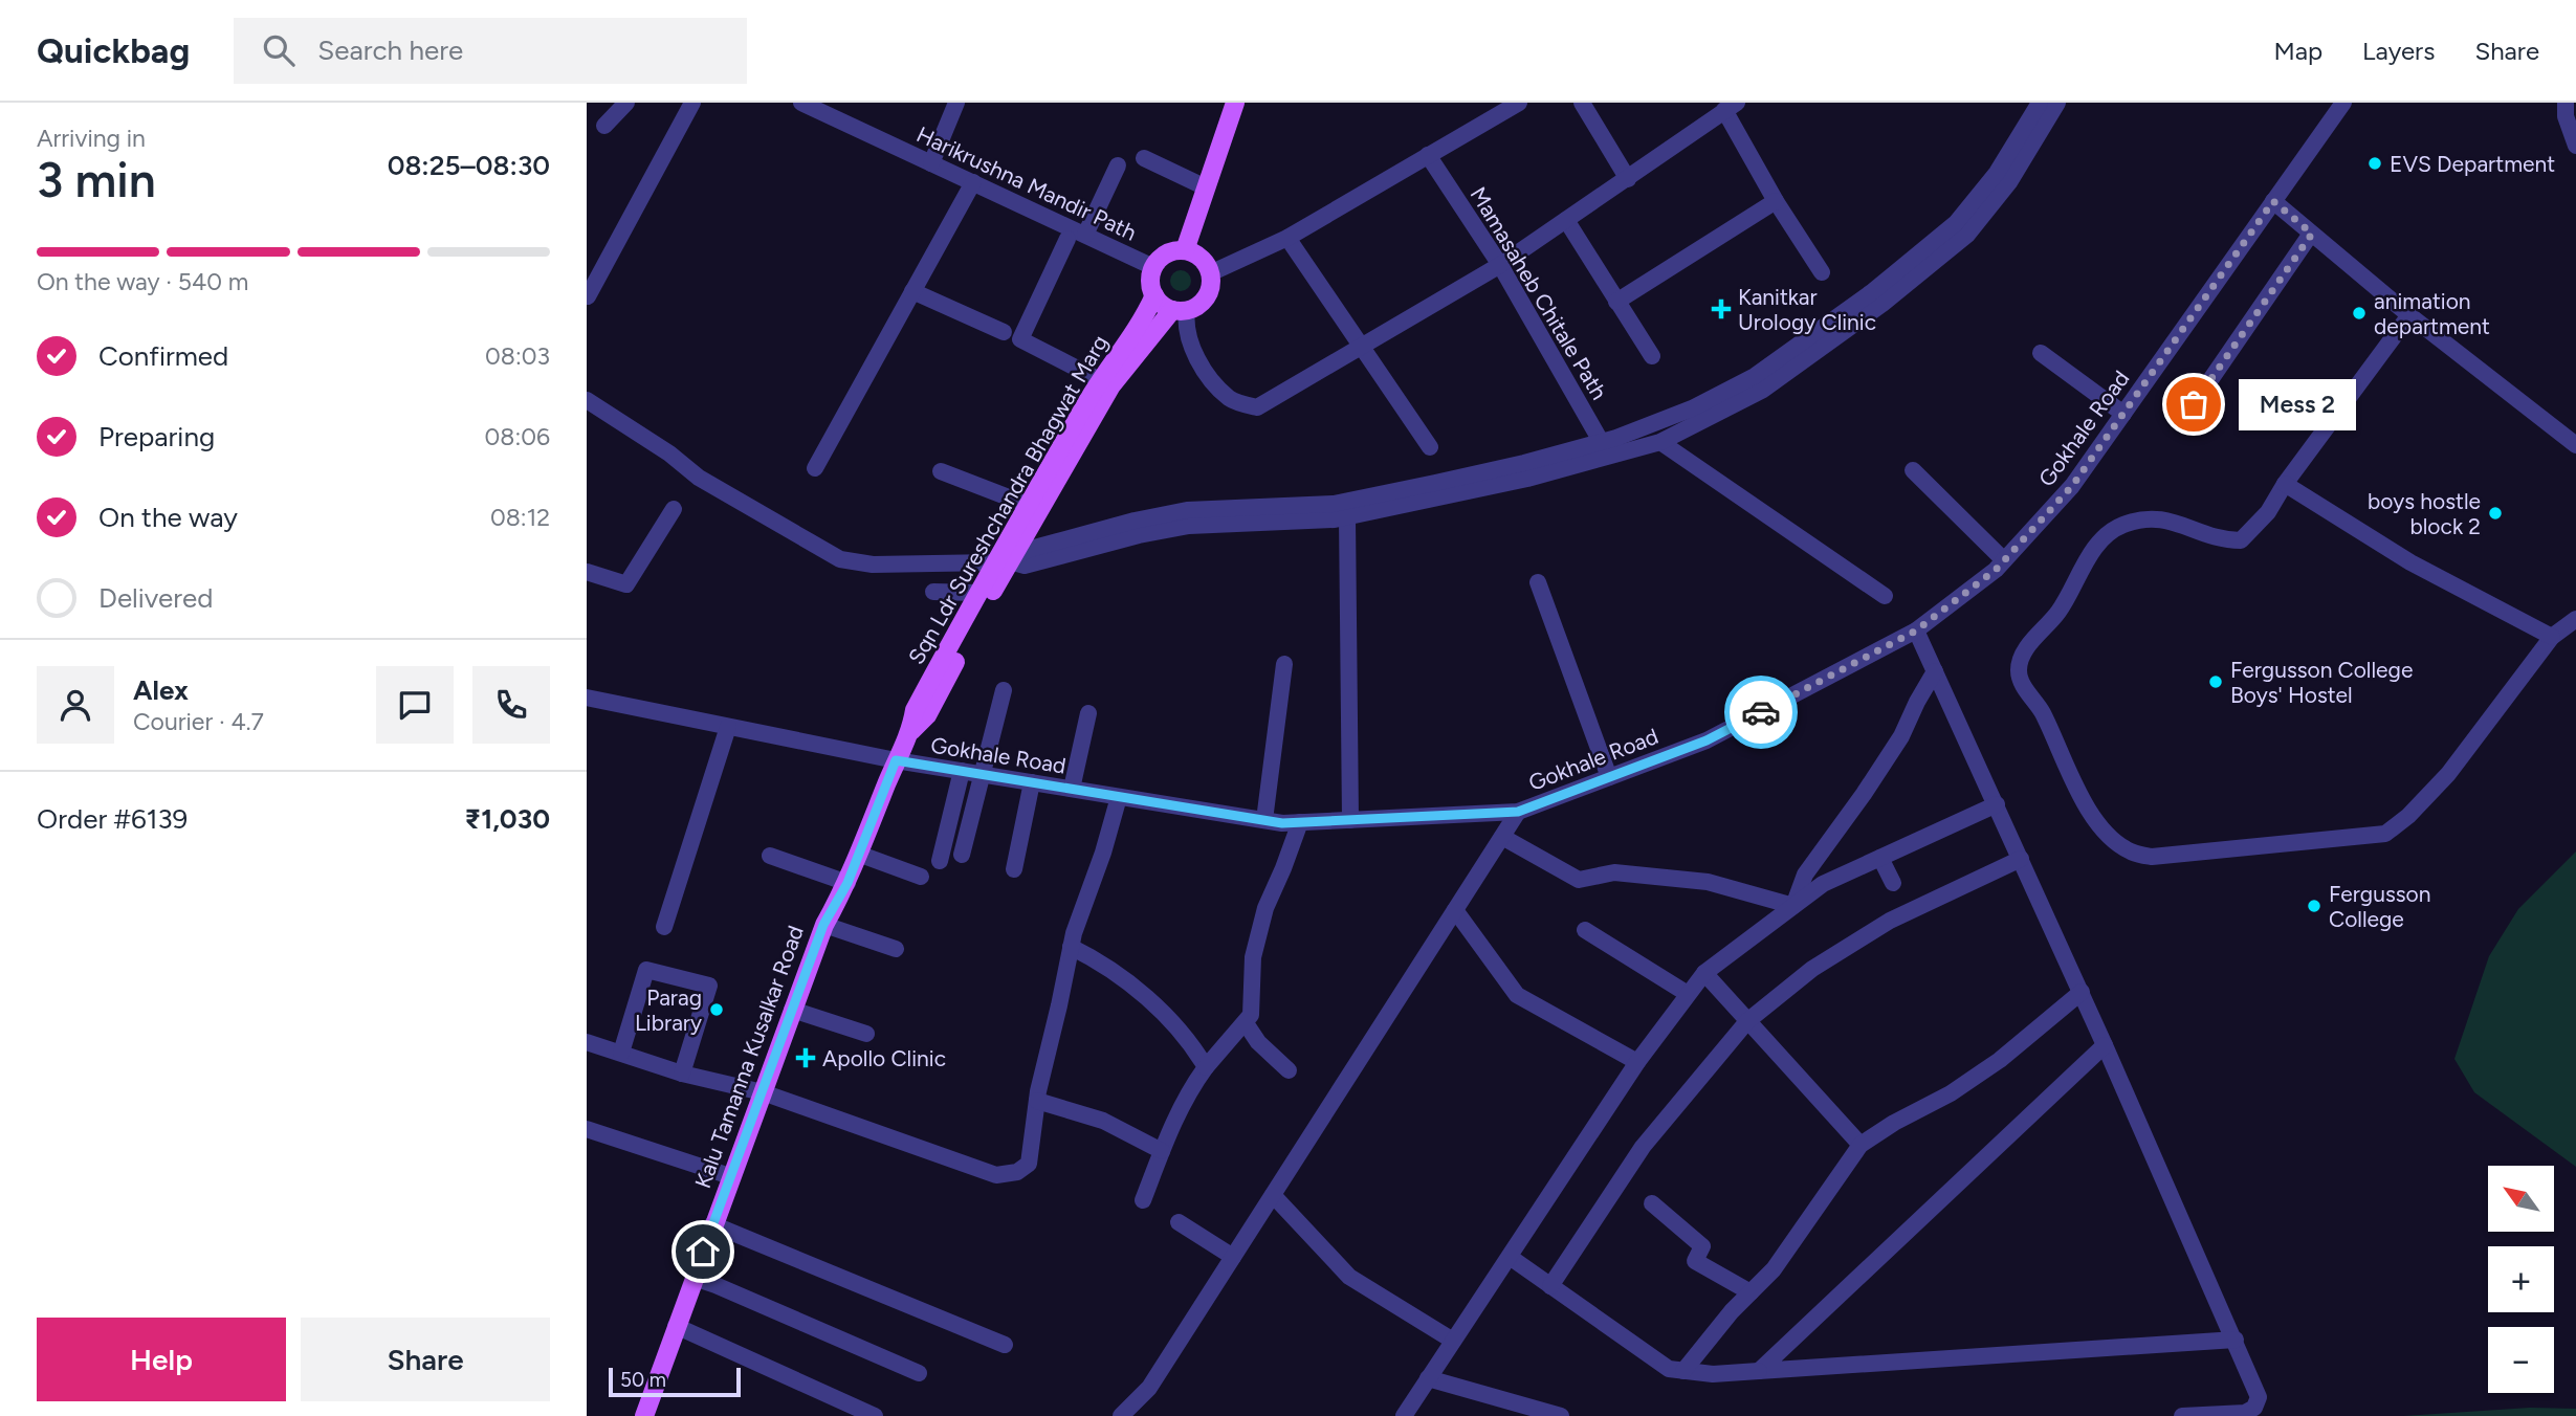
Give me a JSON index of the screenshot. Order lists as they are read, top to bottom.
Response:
{
  "streets": {
    "main road": ["Sqn Ldr Sureshchandra Bhagwat Marg", "Kalu Tamanna Kusalkar Road"],
    "street": ["Harikrushna Mandir Path", "Mamasaheb Chitale Path", "Gokhale Road"]
  },
  "crossings": [
    ["Harikrushna Mandir Path", "Sqn Ldr Sureshchandra Bhagwat Marg"],
    ["Gokhale Road", "Sqn Ldr Sureshchandra Bhagwat Marg"],
    ["Gokhale Road", "Kalu Tamanna Kusalkar Road"],
    ["Sqn Ldr Sureshchandra Bhagwat Marg", "Kalu Tamanna Kusalkar Road"]
  ],
  "places": {
    "other": [
      "EVS Department",
      "animation department",
      "Mess 2",
      "boys hostle block 2",
      "Fergusson College Boys' Hostel",
      "Fergusson College",
      "Parag Library"
    ],
    "health": ["Kanitkar Urology Clinic", "Apollo Clinic"]
  },
  "scale_bar": "50 m",
  "north": "top left",
  "page": {
    "header": "Quickbag",
    "search": "Search here",
    "nav": ["Map", "Layers", "Share"],
    "heading": ["3 min", "Arriving in", "08:25–08:30"],
    "panel": [
      "Alex",
      "Courier · 4.7",
      "Order #6139",
      "₹1,030"
    ],
    "bar": "On the way · 540 m",
    "list": [
      ["Confirmed", "08:03"],
      ["Preparing", "08:06"],
      ["On the way", "08:12"],
      "Delivered"
    ],
    "bubble": "Mess 2",
    "map_buttons": ["+", "−"],
    "buttons": ["Help", "Share"],
    "scale": "50 m"
  }
}
